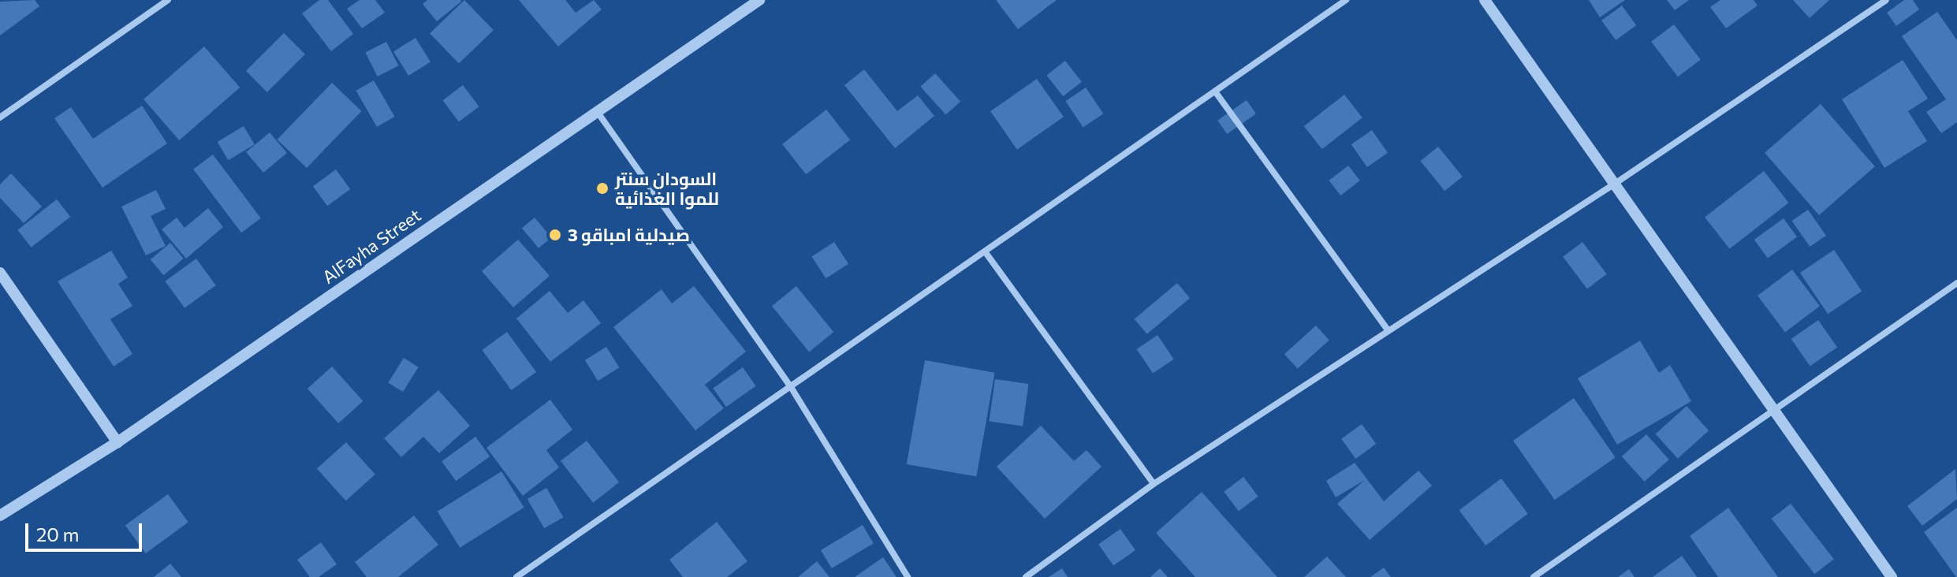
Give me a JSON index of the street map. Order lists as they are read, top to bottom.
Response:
{
  "streets": {
    "street": ["AlFayha Street"]
  },
  "places": ["السودان سنتر للموا الغذائية", "صيدلية امباقو 3"],
  "scale_bar": "20 m"
}
